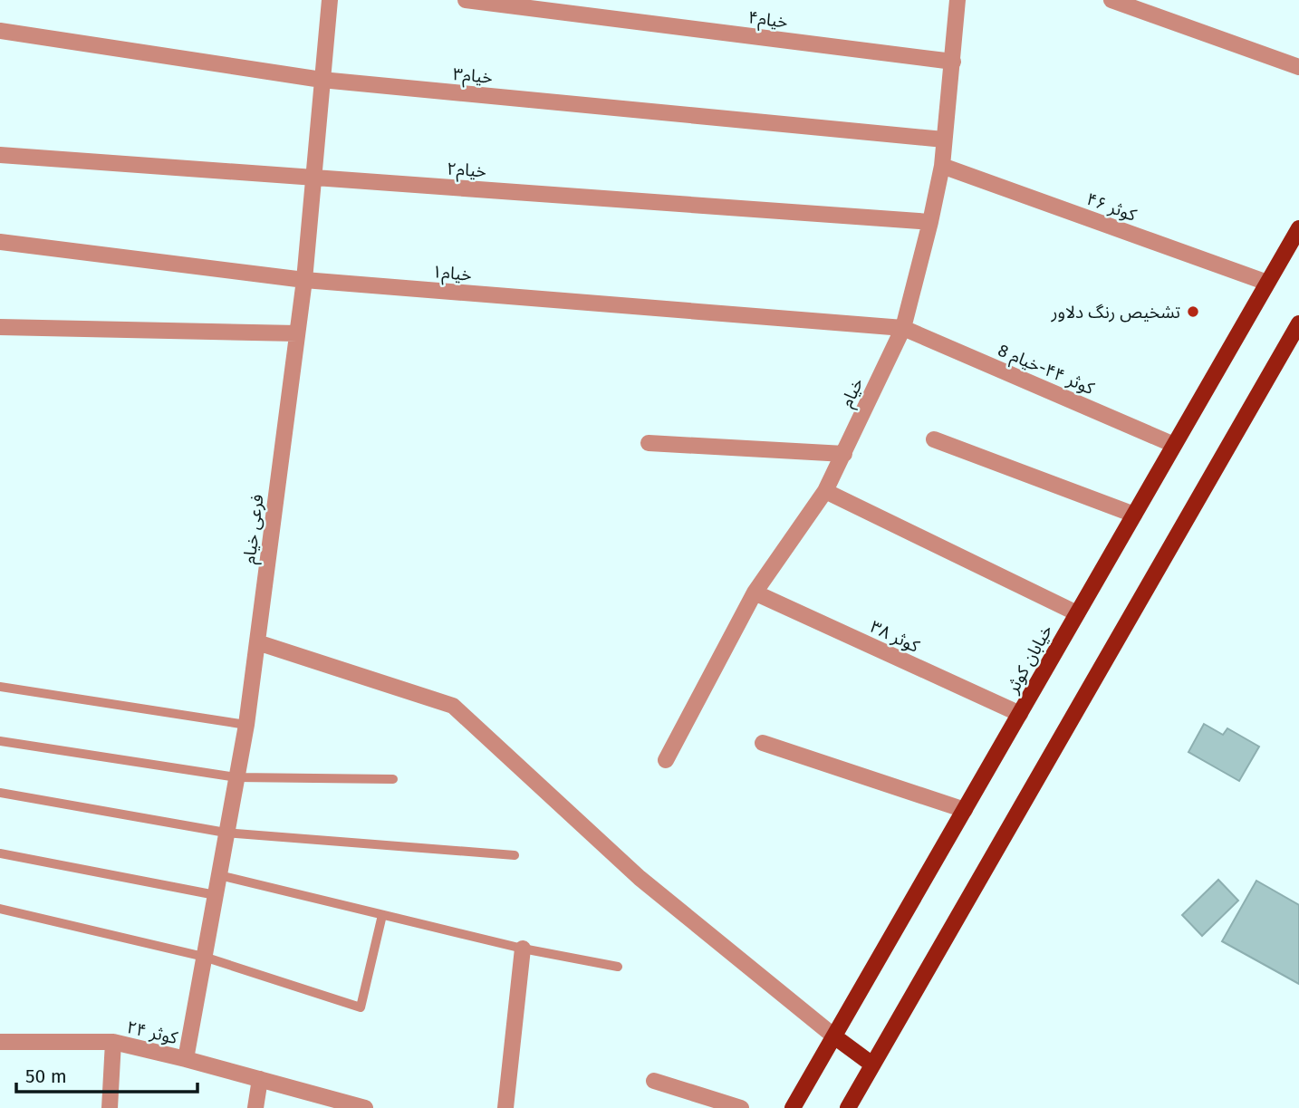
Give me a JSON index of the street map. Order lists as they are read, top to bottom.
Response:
{
  "streets": {
    "main road": ["خیابان کوثر"],
    "street": [
      "خیام۴",
      "خیام۳",
      "خیام۲",
      "کوثر ۴۶",
      "خیام۱",
      "کوثر ۴۴-خیام 8",
      "خیام",
      "فرعی خیام",
      "کوثر ۳۸",
      "کوثر ۲۴"
    ]
  },
  "crossings": [
    ["خیام۴", "خیام"],
    ["خیام۳", "خیام"],
    ["خیام۳", "فرعی خیام"],
    ["خیام۲", "خیام"],
    ["خیام۲", "فرعی خیام"],
    ["کوثر ۴۶", "خیام"],
    ["کوثر ۴۶", "خیابان کوثر"],
    ["خیام۱", "کوثر ۴۴-خیام 8"],
    ["خیام۱", "خیام"],
    ["خیام۱", "فرعی خیام"],
    ["کوثر ۴۴-خیام 8", "خیام"],
    ["کوثر ۴۴-خیام 8", "خیابان کوثر"],
    ["خیام", "کوثر ۳۸"],
    ["فرعی خیام", "کوثر ۲۴"],
    ["کوثر ۳۸", "خیابان کوثر"]
  ],
  "places": ["تشخیص رنگ دلاور"],
  "scale_bar": "50 m"
}
